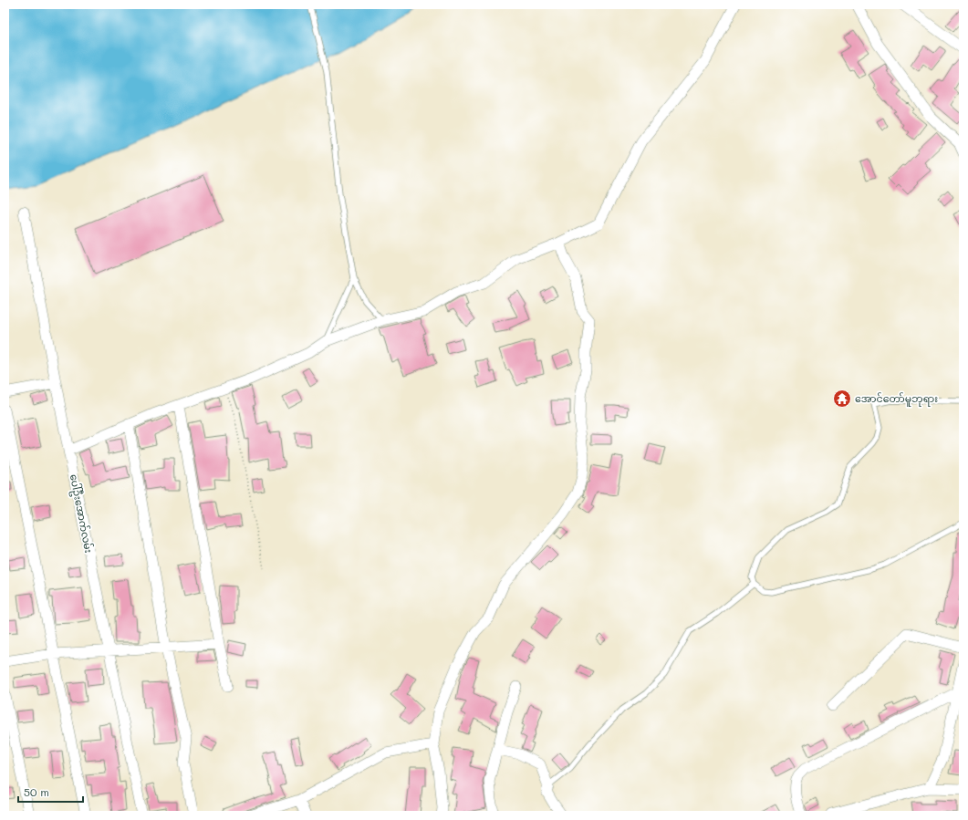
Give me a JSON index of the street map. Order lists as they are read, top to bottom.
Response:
{
  "streets": {
    "street": ["ပေါ်ဦးအောက်လမ်း"]
  },
  "places": {
    "temple": ["အောင်တော်မူဘုရား"]
  },
  "scale_bar": "50 m"
}
